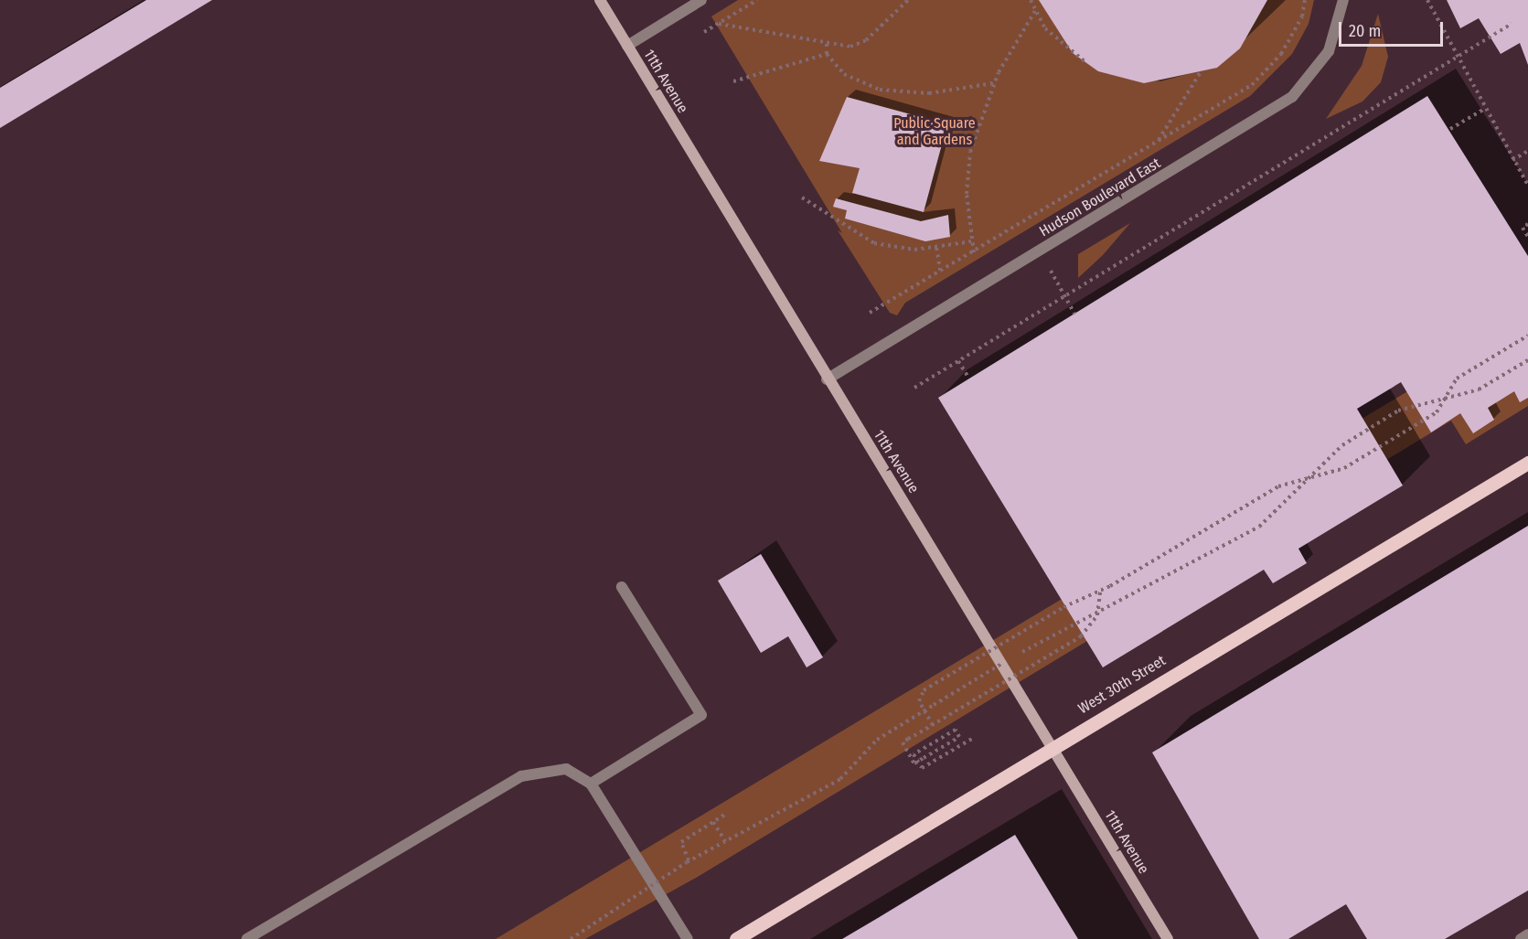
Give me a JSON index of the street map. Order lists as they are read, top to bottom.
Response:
{
  "streets": {
    "main road": ["11th Avenue", "West 30th Street"],
    "street": ["Hudson Boulevard East"]
  },
  "crossings": [
    ["11th Avenue", "Hudson Boulevard East"],
    ["11th Avenue", "West 30th Street"]
  ],
  "parks": ["Public Square and Gardens"],
  "scale_bar": "20 m"
}
